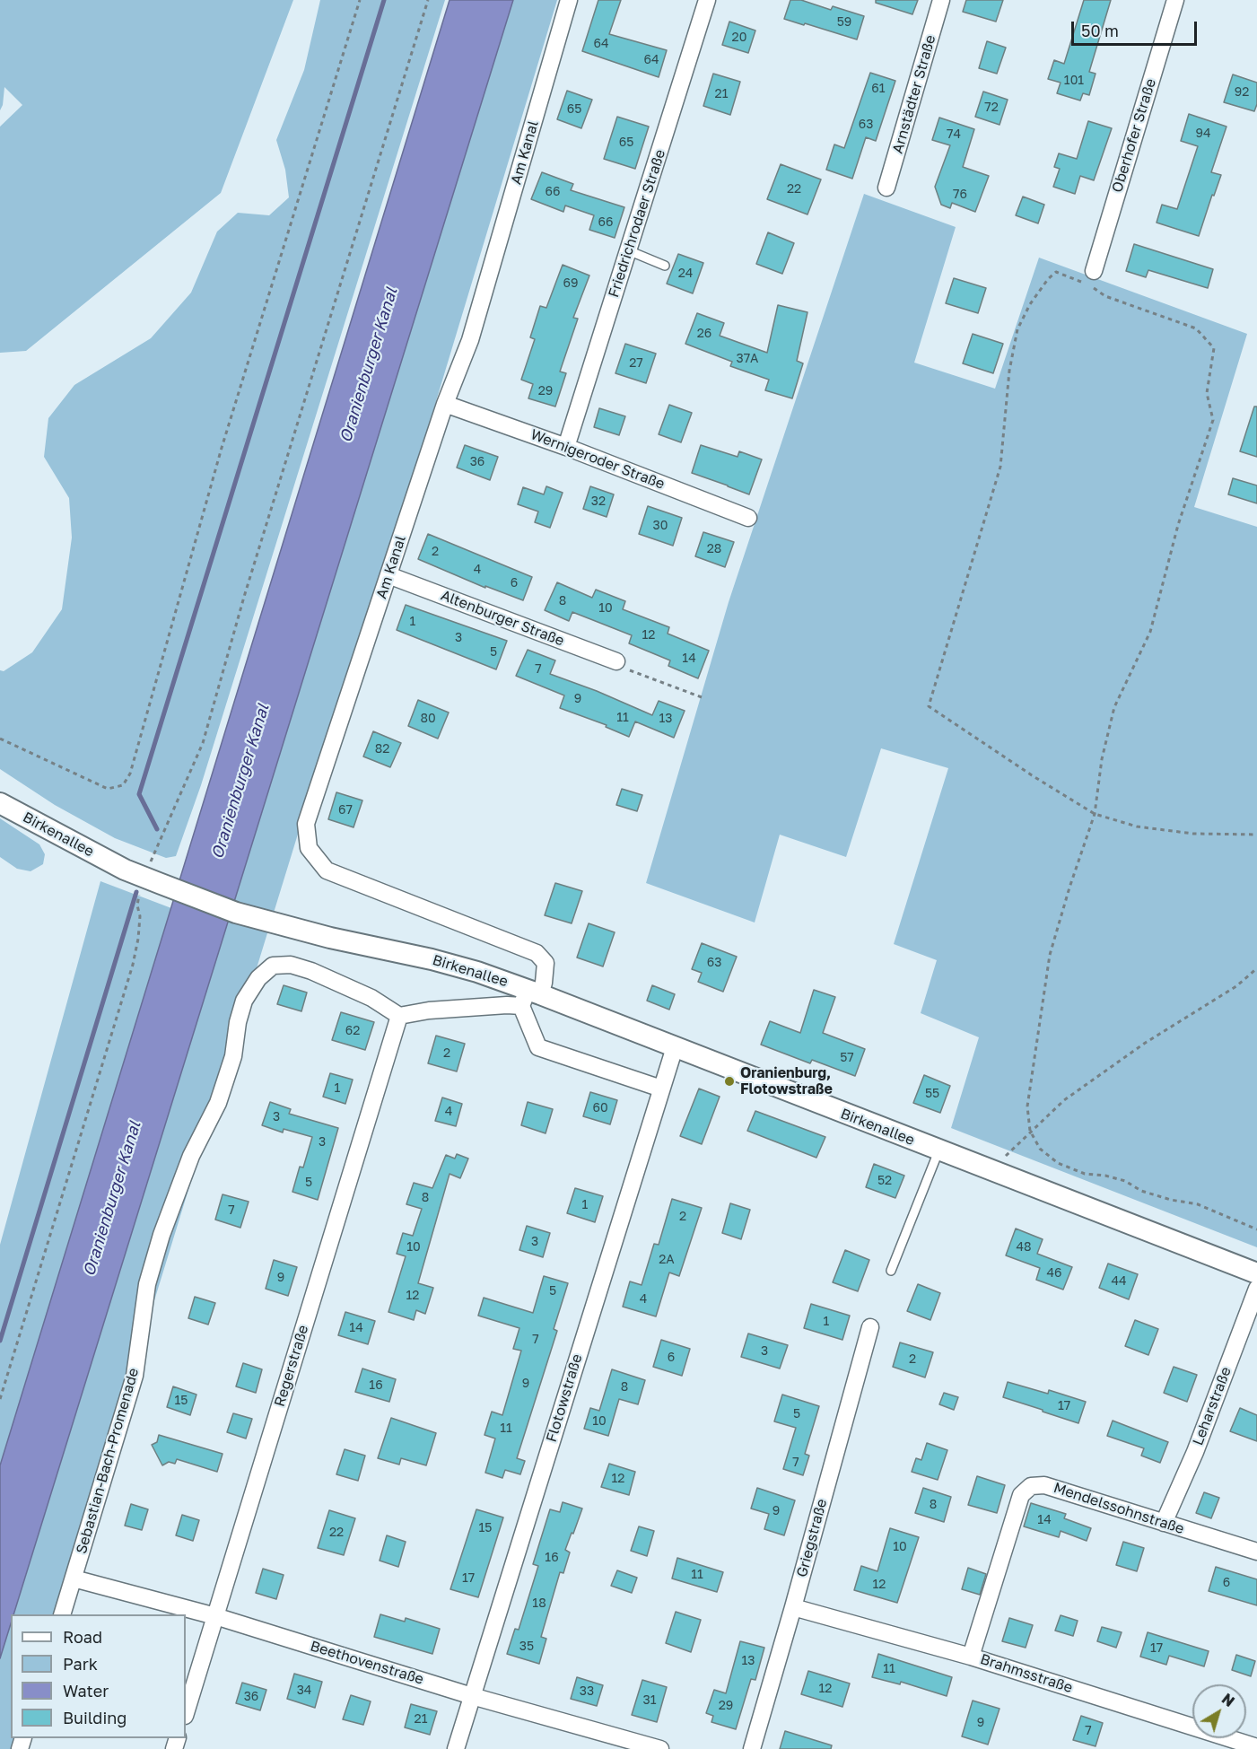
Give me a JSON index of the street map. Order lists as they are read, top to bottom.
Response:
{
  "streets": {
    "street": [
      "Arnstädter Straße",
      "Oberhofer Straße",
      "Am Kanal",
      "Friedrichrodaer Straße",
      "Wernigeroder Straße",
      "Altenburger Straße",
      "Birkenallee",
      "Regerstraße",
      "Flotowstraße",
      "Leharstraße",
      "Sebastian-Bach-Promenade",
      "Mendelssohnstraße",
      "Griegstraße",
      "Beethovenstraße",
      "Brahmsstraße"
    ]
  },
  "crossings": [
    ["Am Kanal", "Wernigeroder Straße"],
    ["Am Kanal", "Altenburger Straße"],
    ["Am Kanal", "Birkenallee"],
    ["Friedrichrodaer Straße", "Wernigeroder Straße"],
    ["Birkenallee", "Flotowstraße"],
    ["Regerstraße", "Sebastian-Bach-Promenade"],
    ["Regerstraße", "Beethovenstraße"],
    ["Flotowstraße", "Beethovenstraße"],
    ["Leharstraße", "Mendelssohnstraße"],
    ["Sebastian-Bach-Promenade", "Beethovenstraße"],
    ["Mendelssohnstraße", "Brahmsstraße"],
    ["Griegstraße", "Brahmsstraße"]
  ],
  "water": ["Oranienburger Kanal"],
  "places": ["Oranienburg, Flotowstraße"],
  "house_numbers": [
    "59",
    "20",
    "64",
    "64",
    "101",
    "61",
    "92",
    "21",
    "72",
    "65",
    "63",
    "94",
    "74",
    "65",
    "22",
    "66",
    "76",
    "66",
    "24",
    "69",
    "26",
    "37A",
    "27",
    "29",
    "36",
    "32",
    "30",
    "28",
    "2",
    "4",
    "6",
    "8",
    "10",
    "1",
    "12",
    "3",
    "5",
    "14",
    "7",
    "9",
    "11",
    "80",
    "13",
    "82",
    "67",
    "63",
    "62",
    "2",
    "57",
    "1",
    "55",
    "60",
    "4",
    "3",
    "3",
    "52",
    "5",
    "8",
    "1",
    "7",
    "2",
    "3",
    "10",
    "48",
    "2A",
    "46",
    "9",
    "44",
    "5",
    "12",
    "4",
    "1",
    "14",
    "7",
    "3",
    "6",
    "2",
    "9",
    "16",
    "8",
    "15",
    "17",
    "5",
    "10",
    "11",
    "7",
    "12",
    "8",
    "9",
    "14",
    "15",
    "22",
    "10",
    "16",
    "11",
    "17",
    "6",
    "12",
    "18",
    "35",
    "17",
    "13",
    "11",
    "12",
    "34",
    "33",
    "36",
    "31",
    "29",
    "21",
    "9",
    "7"
  ],
  "legend": [
    "Road",
    "Park",
    "Water",
    "Building"
  ],
  "scale_bar": "50 m",
  "north": "top right"
}
